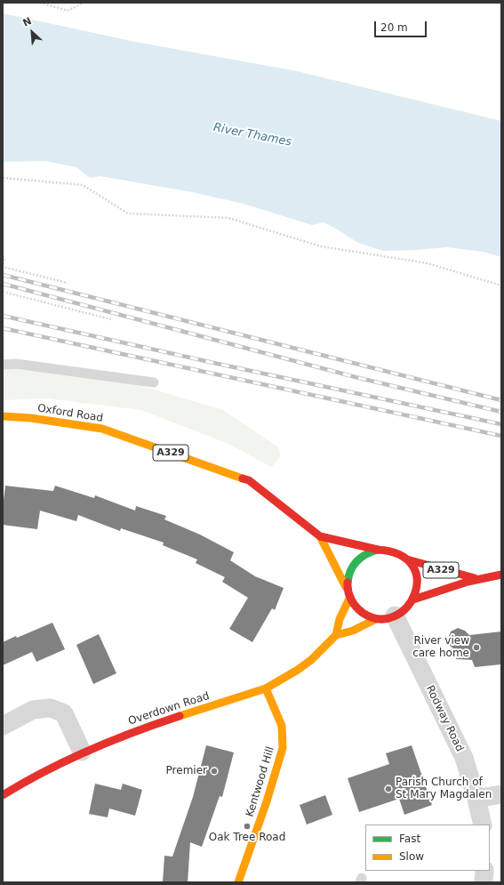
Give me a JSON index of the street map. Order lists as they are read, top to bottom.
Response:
{
  "streets": {
    "main road": [
      "Oxford Road",
      "A329",
      "Overdown Road",
      "Kentwood Hill"
    ],
    "street": ["Rodway Road"]
  },
  "crossings": [
    ["Oxford Road", "A329"],
    ["Oxford Road", "Rodway Road"],
    ["A329", "Rodway Road"],
    ["Overdown Road", "Kentwood Hill"]
  ],
  "water": ["River Thames"],
  "places": [
    "River view care home",
    "Premier",
    "Parish Church of St Mary Magdalen",
    "Oak Tree Road"
  ],
  "legend": ["Fast", "Slow"],
  "scale_bar": "20 m",
  "north": "top left"
}
